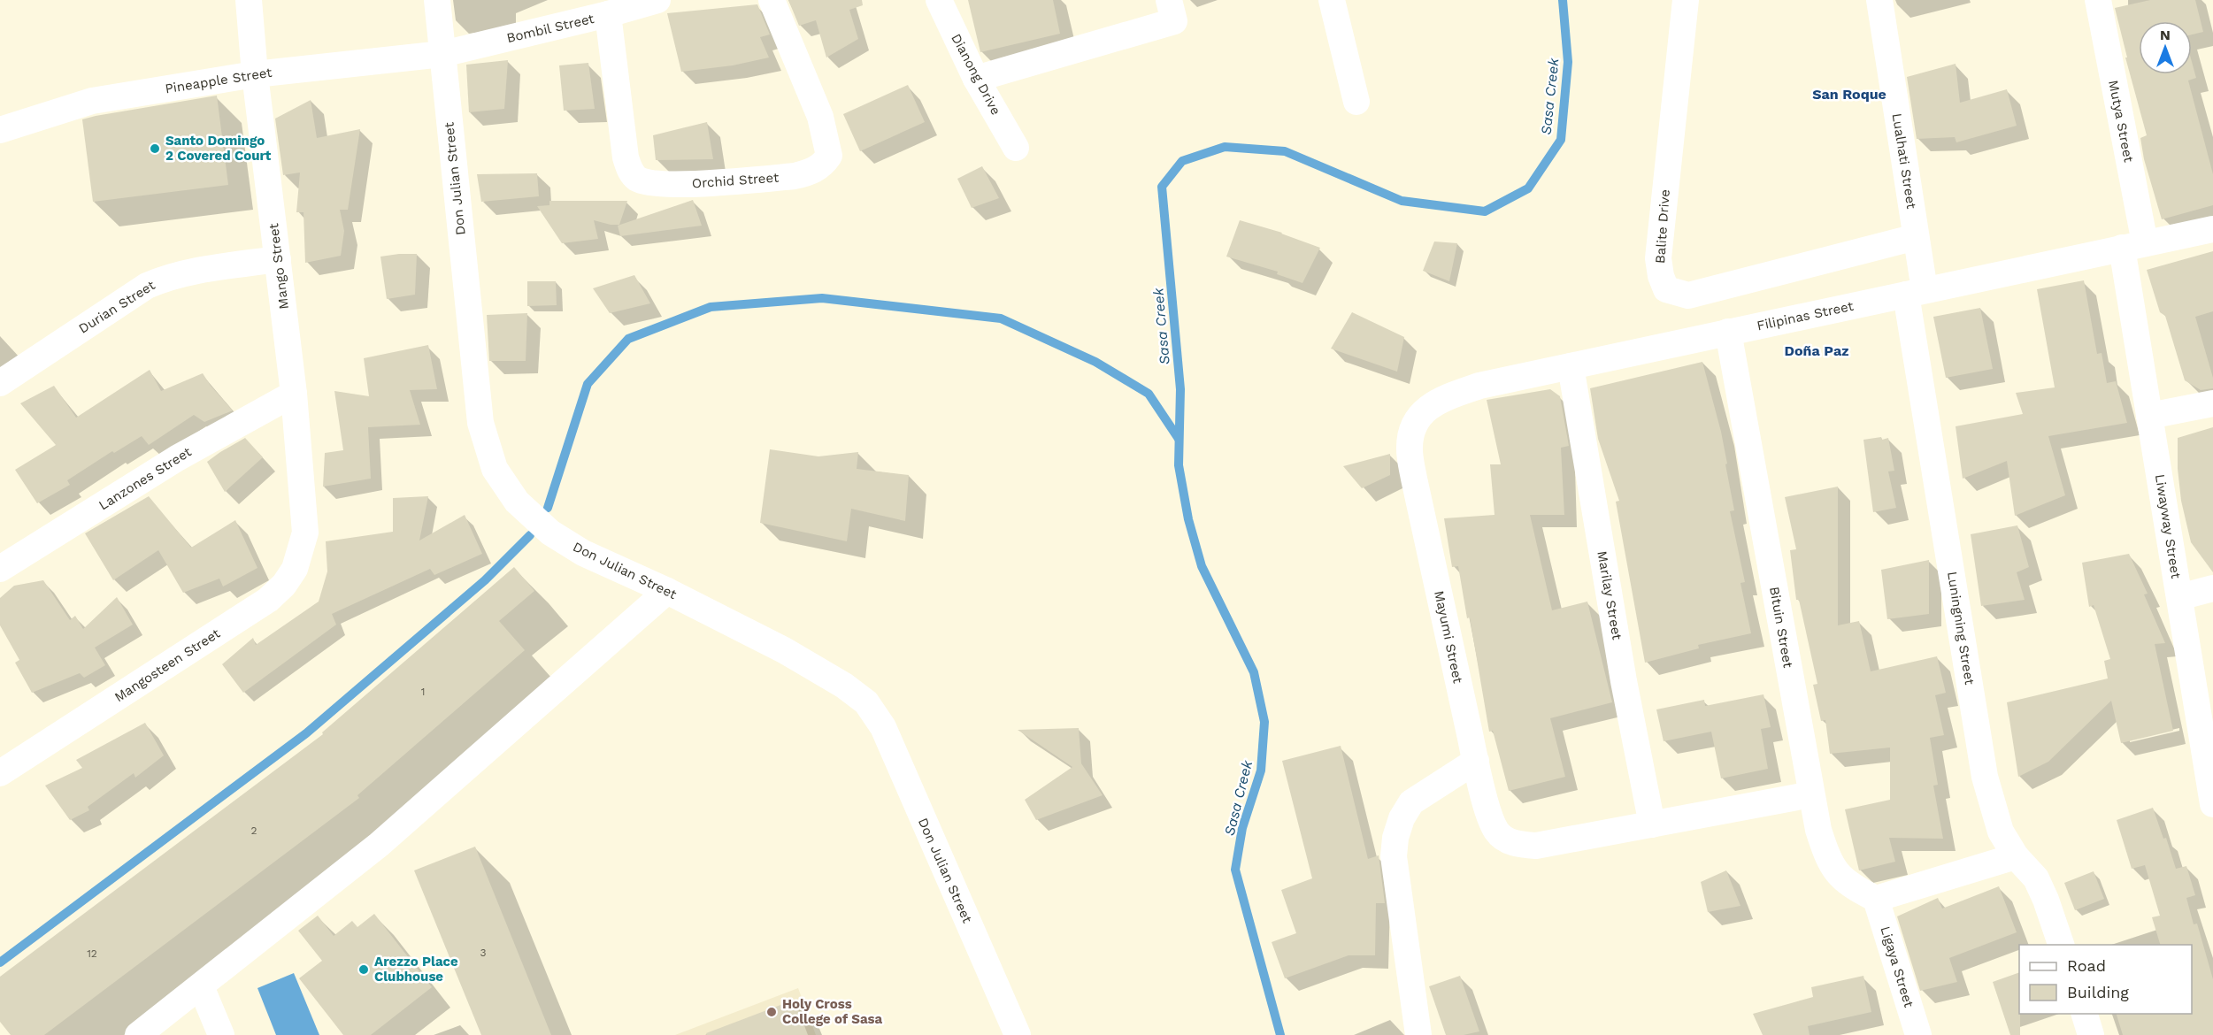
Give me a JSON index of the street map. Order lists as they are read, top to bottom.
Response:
{
  "streets": {
    "street": [
      "Bombil Street",
      "Dianong Drive",
      "Pineapple Street",
      "Mutya Street",
      "Lualhati Street",
      "Don Julian Street",
      "Orchid Street",
      "Balite Drive",
      "Mango Street",
      "Durian Street",
      "Filipinas Street",
      "Lanzones Street",
      "Liwayway Street",
      "Marilay Street",
      "Bituin Street",
      "Luningning Street",
      "Mayumi Street",
      "Mangosteen Street",
      "Ligaya Street"
    ]
  },
  "crossings": [
    ["Bombil Street", "Pineapple Street"],
    ["Bombil Street", "Don Julian Street"],
    ["Bombil Street", "Orchid Street"],
    ["Pineapple Street", "Don Julian Street"],
    ["Pineapple Street", "Mango Street"],
    ["Mutya Street", "Filipinas Street"],
    ["Mutya Street", "Liwayway Street"],
    ["Lualhati Street", "Balite Drive"],
    ["Lualhati Street", "Filipinas Street"],
    ["Lualhati Street", "Luningning Street"],
    ["Mango Street", "Durian Street"],
    ["Mango Street", "Lanzones Street"],
    ["Mango Street", "Mangosteen Street"],
    ["Filipinas Street", "Liwayway Street"],
    ["Filipinas Street", "Marilay Street"],
    ["Filipinas Street", "Bituin Street"],
    ["Filipinas Street", "Luningning Street"],
    ["Filipinas Street", "Mayumi Street"],
    ["Marilay Street", "Mayumi Street"],
    ["Bituin Street", "Ligaya Street"]
  ],
  "districts": ["San Roque", "Doña Paz"],
  "water": ["Sasa Creek"],
  "places": ["Santo Domingo 2 Covered Court", "Arezzo Place Clubhouse", "Holy Cross College of Sasa"],
  "house_numbers": [
    "1",
    "2",
    "3",
    "12"
  ],
  "legend": ["Road", "Building"],
  "north": "top"
}
